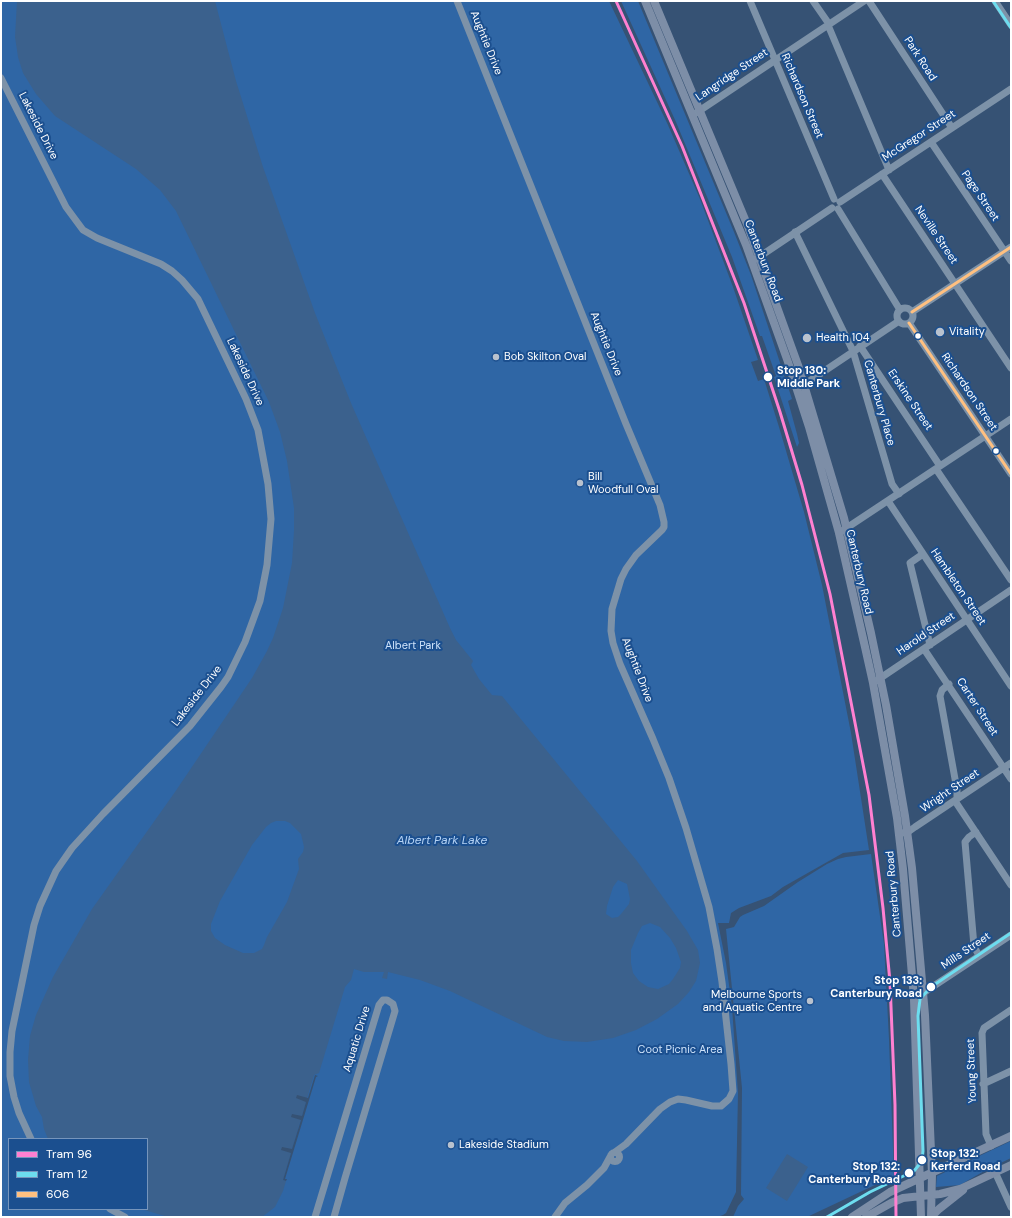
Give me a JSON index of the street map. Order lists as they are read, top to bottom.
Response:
{
  "streets": {
    "main road": ["Canterbury Road"],
    "street": [
      "Aughtie Drive",
      "Park Road",
      "Langridge Street",
      "Richardson Street",
      "Lakeside Drive",
      "McGregor Street",
      "Page Street",
      "Neville Street",
      "Erskine Street",
      "Canterbury Place",
      "Hambleton Street",
      "Harold Street",
      "Carter Street",
      "Wright Street",
      "Mills Street",
      "Aquatic Drive",
      "Young Street"
    ]
  },
  "crossings": [
    ["Park Road", "McGregor Street"],
    ["Langridge Street", "Richardson Street"],
    ["Langridge Street", "Canterbury Road"],
    ["Richardson Street", "McGregor Street"],
    ["McGregor Street", "Page Street"],
    ["McGregor Street", "Neville Street"],
    ["McGregor Street", "Canterbury Road"],
    ["McGregor Street", "Canterbury Place"],
    ["Canterbury Road", "Harold Street"],
    ["Canterbury Road", "Wright Street"],
    ["Canterbury Road", "Mills Street"],
    ["Hambleton Street", "Harold Street"],
    ["Harold Street", "Carter Street"],
    ["Carter Street", "Wright Street"]
  ],
  "water": ["Albert Park Lake"],
  "parks": ["Albert Park", "Coot Picnic Area"],
  "places": [
    "Vitality",
    "Health 104",
    "Bob Skilton Oval",
    "Stop 130: Middle Park",
    "Bill Woodfull Oval",
    "Stop 133: Canterbury Road",
    "Melbourne Sports and Aquatic Centre",
    "Lakeside Stadium",
    "Stop 132: Kerferd Road",
    "Stop 132: Canterbury Road"
  ],
  "lines": ["tram line 96", "tram line 12", "transit line 606"],
  "legend": ["Tram 96", "Tram 12", "606"]
}
